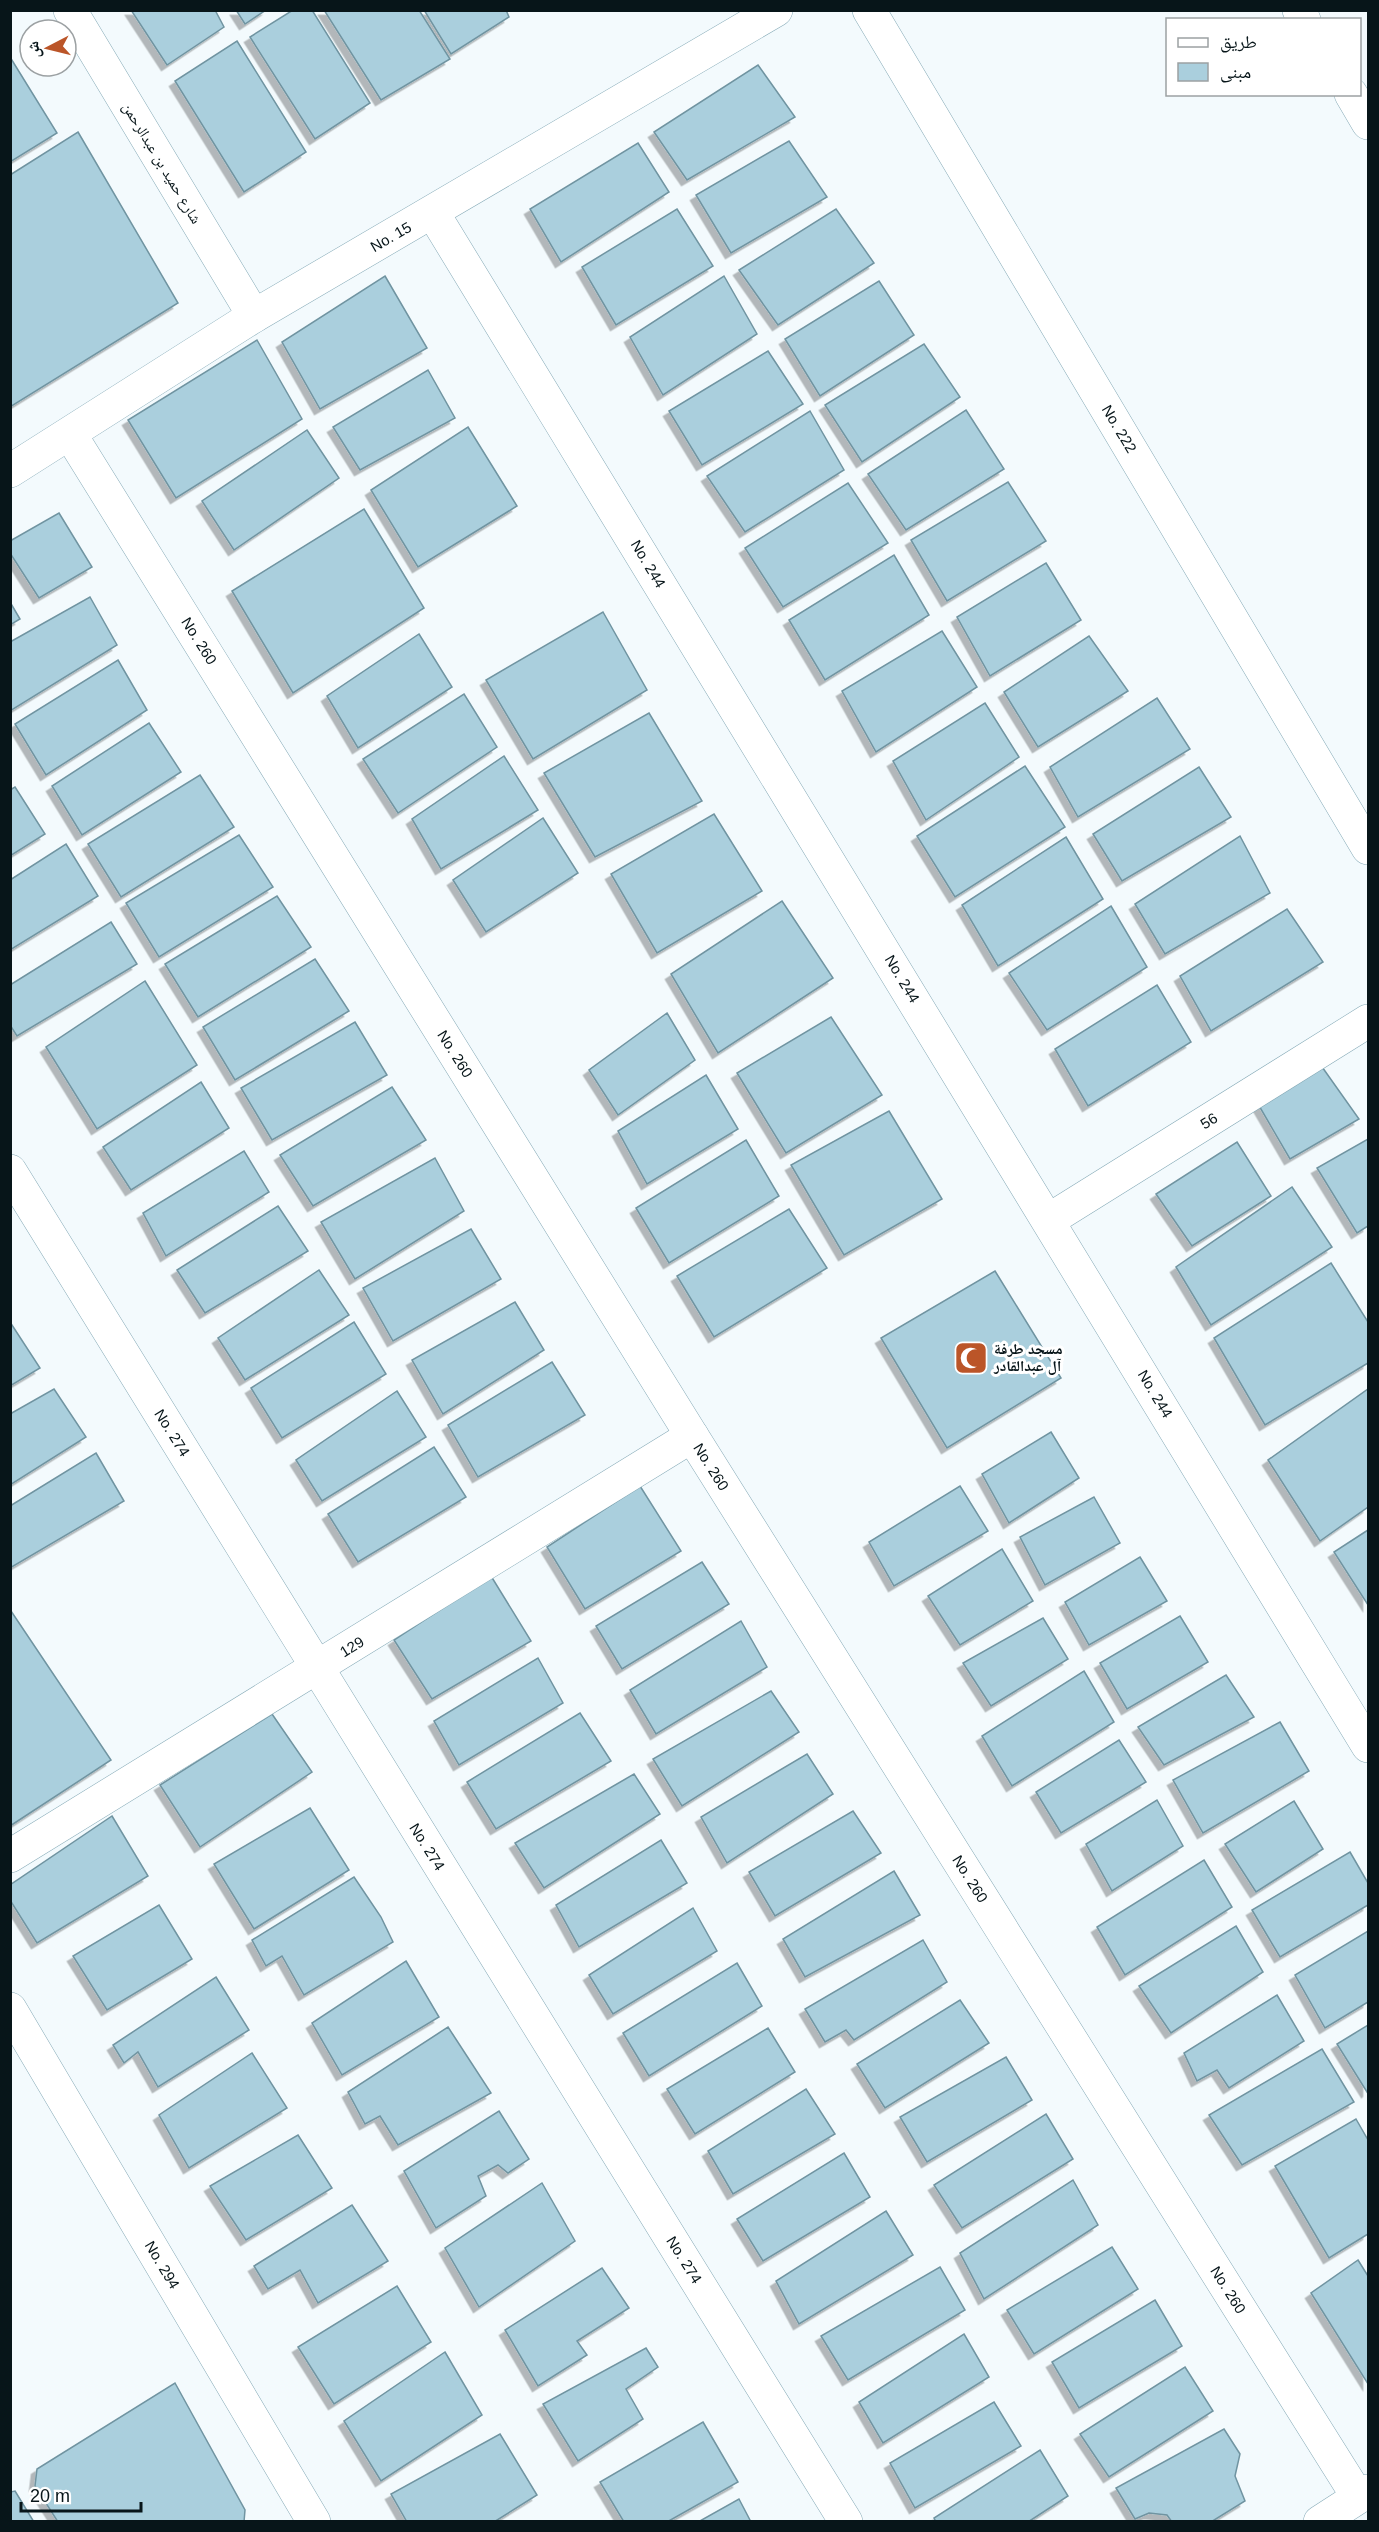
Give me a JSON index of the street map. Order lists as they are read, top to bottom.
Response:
{
  "streets": {
    "street": [
      "شارع حميد بن عبدالرحمن",
      "No. 15",
      "No. 222",
      "No. 244",
      "No. 260",
      "56",
      "No. 274",
      "129",
      "No. 294"
    ]
  },
  "crossings": [
    ["شارع حميد بن عبدالرحمن", "No. 15"],
    ["No. 15", "No. 244"],
    ["No. 15", "No. 260"],
    ["No. 244", "56"],
    ["No. 260", "129"],
    ["No. 274", "129"]
  ],
  "places": {
    "mosque": ["مسجد طرفة آل عبدالقادر"]
  },
  "legend": ["طريق", "مبنى"],
  "scale_bar": "20 m",
  "north": "left"
}
